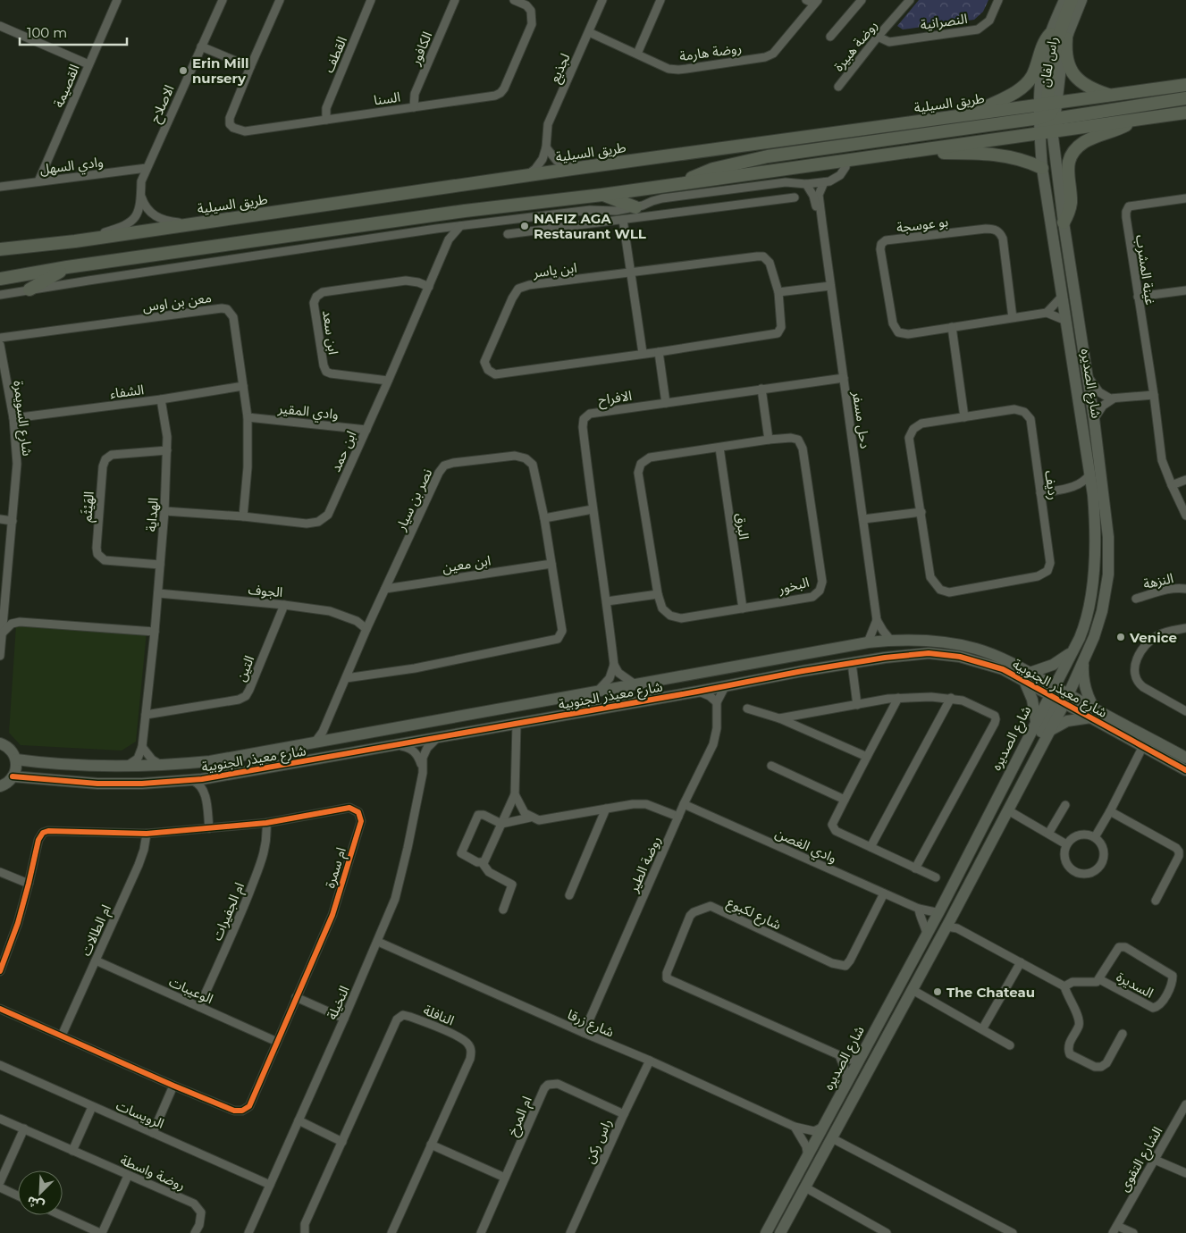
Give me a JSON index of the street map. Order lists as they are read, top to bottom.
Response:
{
  "streets": {
    "main road": [
      "راس لفان",
      "طريق السيلية",
      "شارع الصديره",
      "شارع معيذر الجنوبية"
    ],
    "street": [
      "النصرانية",
      "روضة هبيرة",
      "الكافور",
      "روضة هارمة",
      "القطف",
      "لجذيع",
      "القصيمة",
      "السنا",
      "الاصلاح",
      "وادي السهل",
      "بو عوسجة",
      "ابن ياسر",
      "غينة المشرب",
      "معن بن اوس",
      "ابن سعد",
      "الشفاء",
      "الافراح",
      "وادي المقير",
      "شارع السويمرة",
      "دحل مسفر",
      "ابن حمد",
      "رديف",
      "نصر بن سيار",
      "الهَيْثَم",
      "الهداية",
      "البرق",
      "ابن معين",
      "النزهة",
      "البخور",
      "الجوف",
      "التين",
      "وادي الغصن",
      "روضة الطير",
      "ام سمرة",
      "ام الجفيرات",
      "شارع لكبوع",
      "ام الطالات",
      "السديرة",
      "الوعيبات",
      "النخيلة",
      "النافلة",
      "شارع زرقا",
      "الرويسات",
      "ام المرخ",
      "راس ركن",
      "الشارع التقوى",
      "روضة واسطة"
    ]
  },
  "crossings": [
    ["النصرانية", "روضة هبيرة"],
    ["الكافور", "السنا"],
    ["روضة هارمة", "لجذيع"],
    ["القطف", "السنا"],
    ["راس لفان", "طريق السيلية"],
    ["راس لفان", "شارع الصديره"],
    ["لجذيع", "طريق السيلية"],
    ["القصيمة", "وادي السهل"],
    ["طريق السيلية", "الاصلاح"],
    ["طريق السيلية", "شارع الصديره"],
    ["الاصلاح", "وادي السهل"],
    ["معن بن اوس", "الشفاء"],
    ["معن بن اوس", "وادي المقير"],
    ["معن بن اوس", "ابن حمد"],
    ["ابن سعد", "ابن حمد"],
    ["شارع الصديره", "شارع معيذر الجنوبية"],
    ["شارع الصديره", "وادي الغصن"],
    ["شارع الصديره", "شارع لكبوع"],
    ["شارع الصديره", "شارع زرقا"],
    ["الشفاء", "شارع السويمرة"],
    ["الشفاء", "الهداية"],
    ["الافراح", "دحل مسفر"],
    ["وادي المقير", "ابن حمد"],
    ["دحل مسفر", "شارع معيذر الجنوبية"],
    ["ابن حمد", "الهداية"],
    ["نصر بن سيار", "ابن معين"],
    ["نصر بن سيار", "الجوف"],
    ["نصر بن سيار", "شارع معيذر الجنوبية"],
    ["الهَيْثَم", "الهداية"],
    ["الهداية", "الجوف"],
    ["الهداية", "التين"],
    ["الهداية", "شارع معيذر الجنوبية"],
    ["البرق", "البخور"],
    ["الجوف", "التين"],
    ["شارع معيذر الجنوبية", "روضة الطير"],
    ["شارع معيذر الجنوبية", "النخيلة"],
    ["وادي الغصن", "روضة الطير"],
    ["وادي الغصن", "شارع لكبوع"],
    ["روضة الطير", "شارع زرقا"],
    ["ام سمرة", "ام الجفيرات"],
    ["ام سمرة", "ام الطالات"],
    ["ام سمرة", "الوعيبات"],
    ["ام الجفيرات", "الوعيبات"],
    ["ام الطالات", "الوعيبات"],
    ["النخيلة", "شارع زرقا"],
    ["النخيلة", "الرويسات"],
    ["شارع زرقا", "راس ركن"],
    ["ام المرخ", "راس ركن"]
  ],
  "places": [
    "Erin Mill nursery",
    "NAFIZ AGA Restaurant WLL",
    "Venice",
    "The Chateau"
  ],
  "scale_bar": "100 m",
  "north": "bottom left"
}
